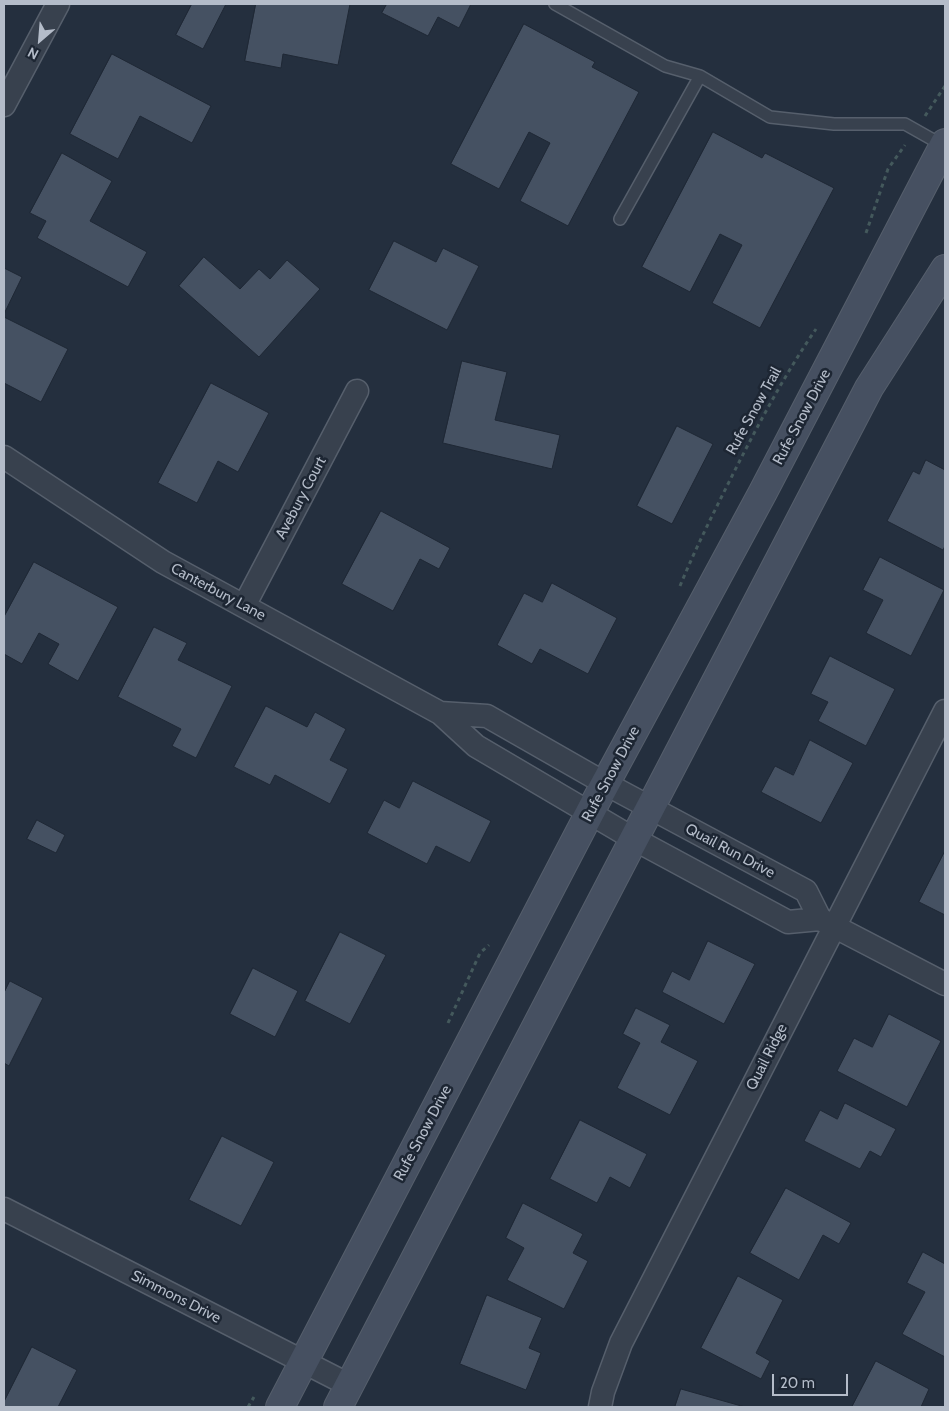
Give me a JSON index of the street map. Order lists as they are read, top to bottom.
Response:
{
  "streets": {
    "main road": ["Rufe Snow Drive"],
    "street": [
      "Avebury Court",
      "Canterbury Lane",
      "Quail Run Drive",
      "Quail Ridge",
      "Simmons Drive"
    ],
    "path": ["Rufe Snow Trail"]
  },
  "crossings": [
    ["Rufe Snow Drive", "Canterbury Lane"],
    ["Rufe Snow Drive", "Quail Run Drive"],
    ["Rufe Snow Drive", "Simmons Drive"],
    ["Avebury Court", "Canterbury Lane"],
    ["Canterbury Lane", "Quail Run Drive"],
    ["Quail Run Drive", "Quail Ridge"]
  ],
  "scale_bar": "20 m",
  "north": "bottom left"
}
